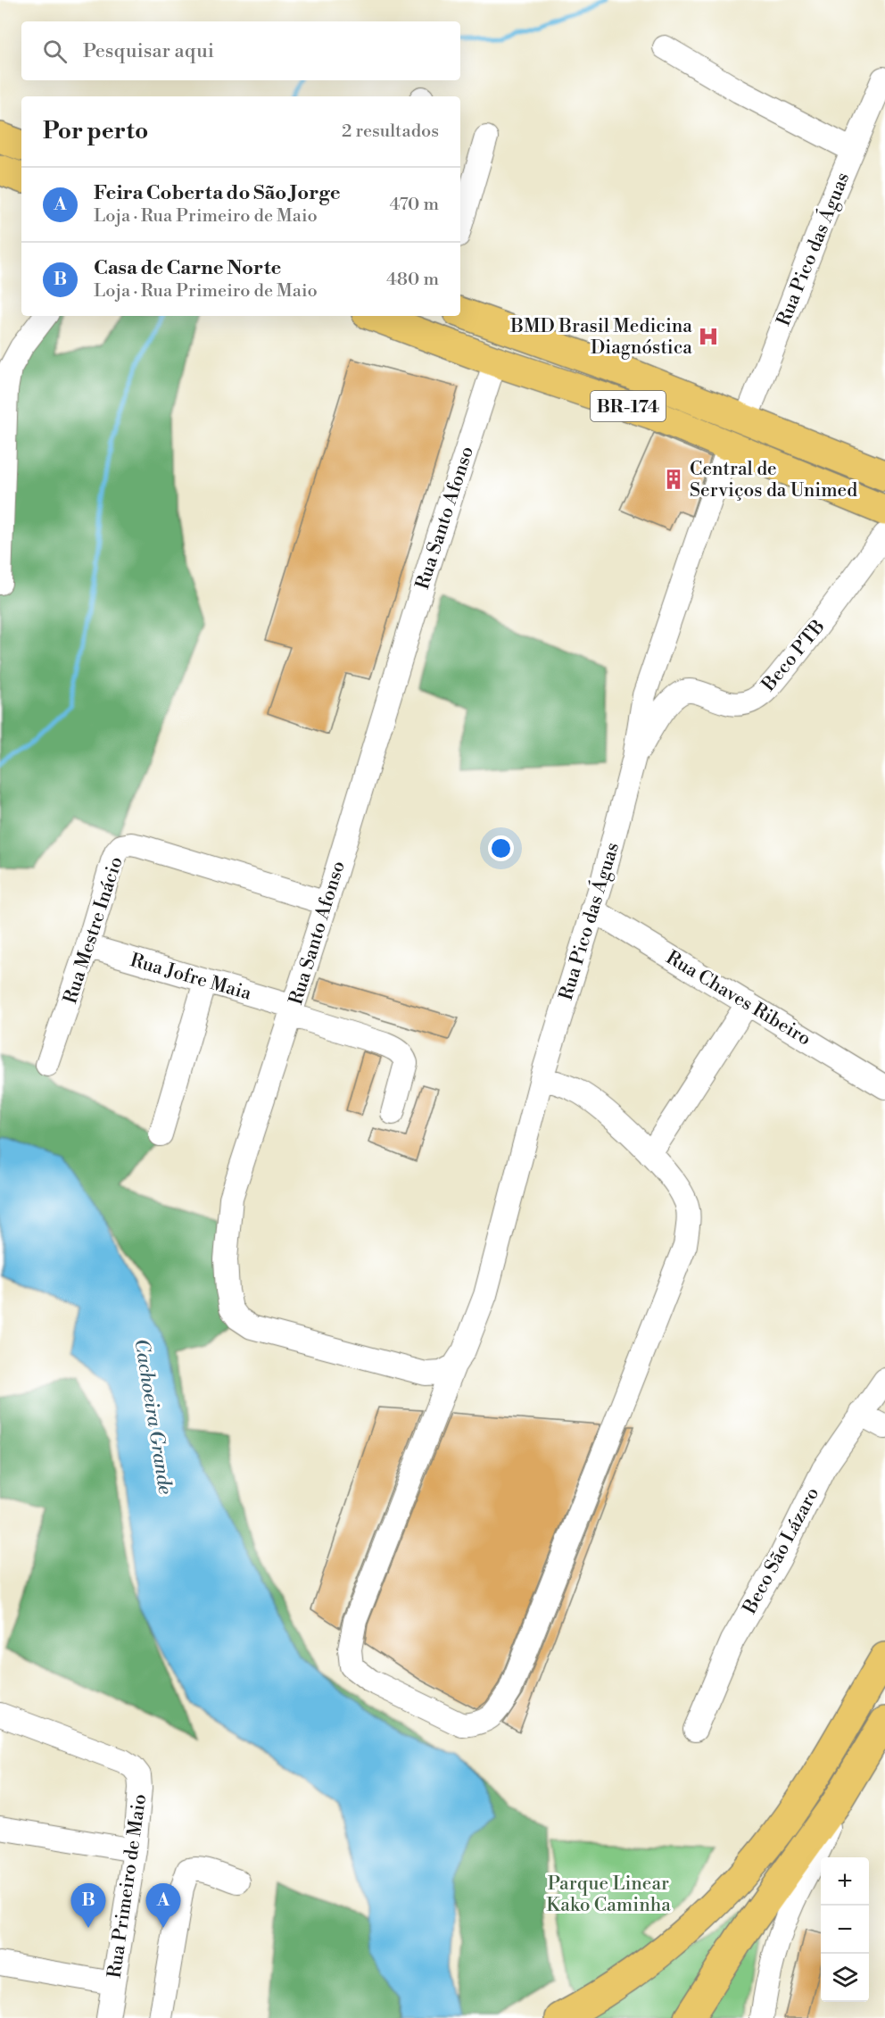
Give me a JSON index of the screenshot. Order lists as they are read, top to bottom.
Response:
{
  "streets": {
    "highway": ["BR-174"],
    "street": [
      "Rua Pico das Águas",
      "Rua Santo Afonso",
      "Beco PTB",
      "Rua Mestre Inácio",
      "Rua Jofre Maia",
      "Rua Chaves Ribeiro",
      "Beco São Lázaro",
      "Rua Primeiro de Maio"
    ]
  },
  "crossings": [
    ["Rua Pico das Águas", "BR-174"],
    ["Rua Pico das Águas", "Rua Santo Afonso"],
    ["Rua Pico das Águas", "Beco PTB"],
    ["Rua Pico das Águas", "Rua Chaves Ribeiro"],
    ["BR-174", "Rua Santo Afonso"],
    ["Rua Santo Afonso", "Rua Mestre Inácio"],
    ["Rua Santo Afonso", "Rua Jofre Maia"],
    ["Rua Mestre Inácio", "Rua Jofre Maia"]
  ],
  "water": ["Cachoeira Grande"],
  "parks": ["Parque Linear Kako Caminha"],
  "places": {
    "hospital": ["BMD Brasil Medicina Diagnóstica"],
    "building": ["Central de Serviços da Unimed"]
  },
  "page": {
    "search": "Pesquisar aqui",
    "heading": ["Por perto", "2 resultados"],
    "list": [
      {
        "mark": "A",
        "name": "Feira Coberta do São Jorge",
        "note": "Loja · Rua Primeiro de Maio",
        "value": "470 m"
      },
      {
        "mark": "B",
        "name": "Casa de Carne Norte",
        "note": "Loja · Rua Primeiro de Maio",
        "value": "480 m"
      }
    ],
    "map_buttons": ["+", "−"],
    "pins": ["A", "B"]
  }
}
